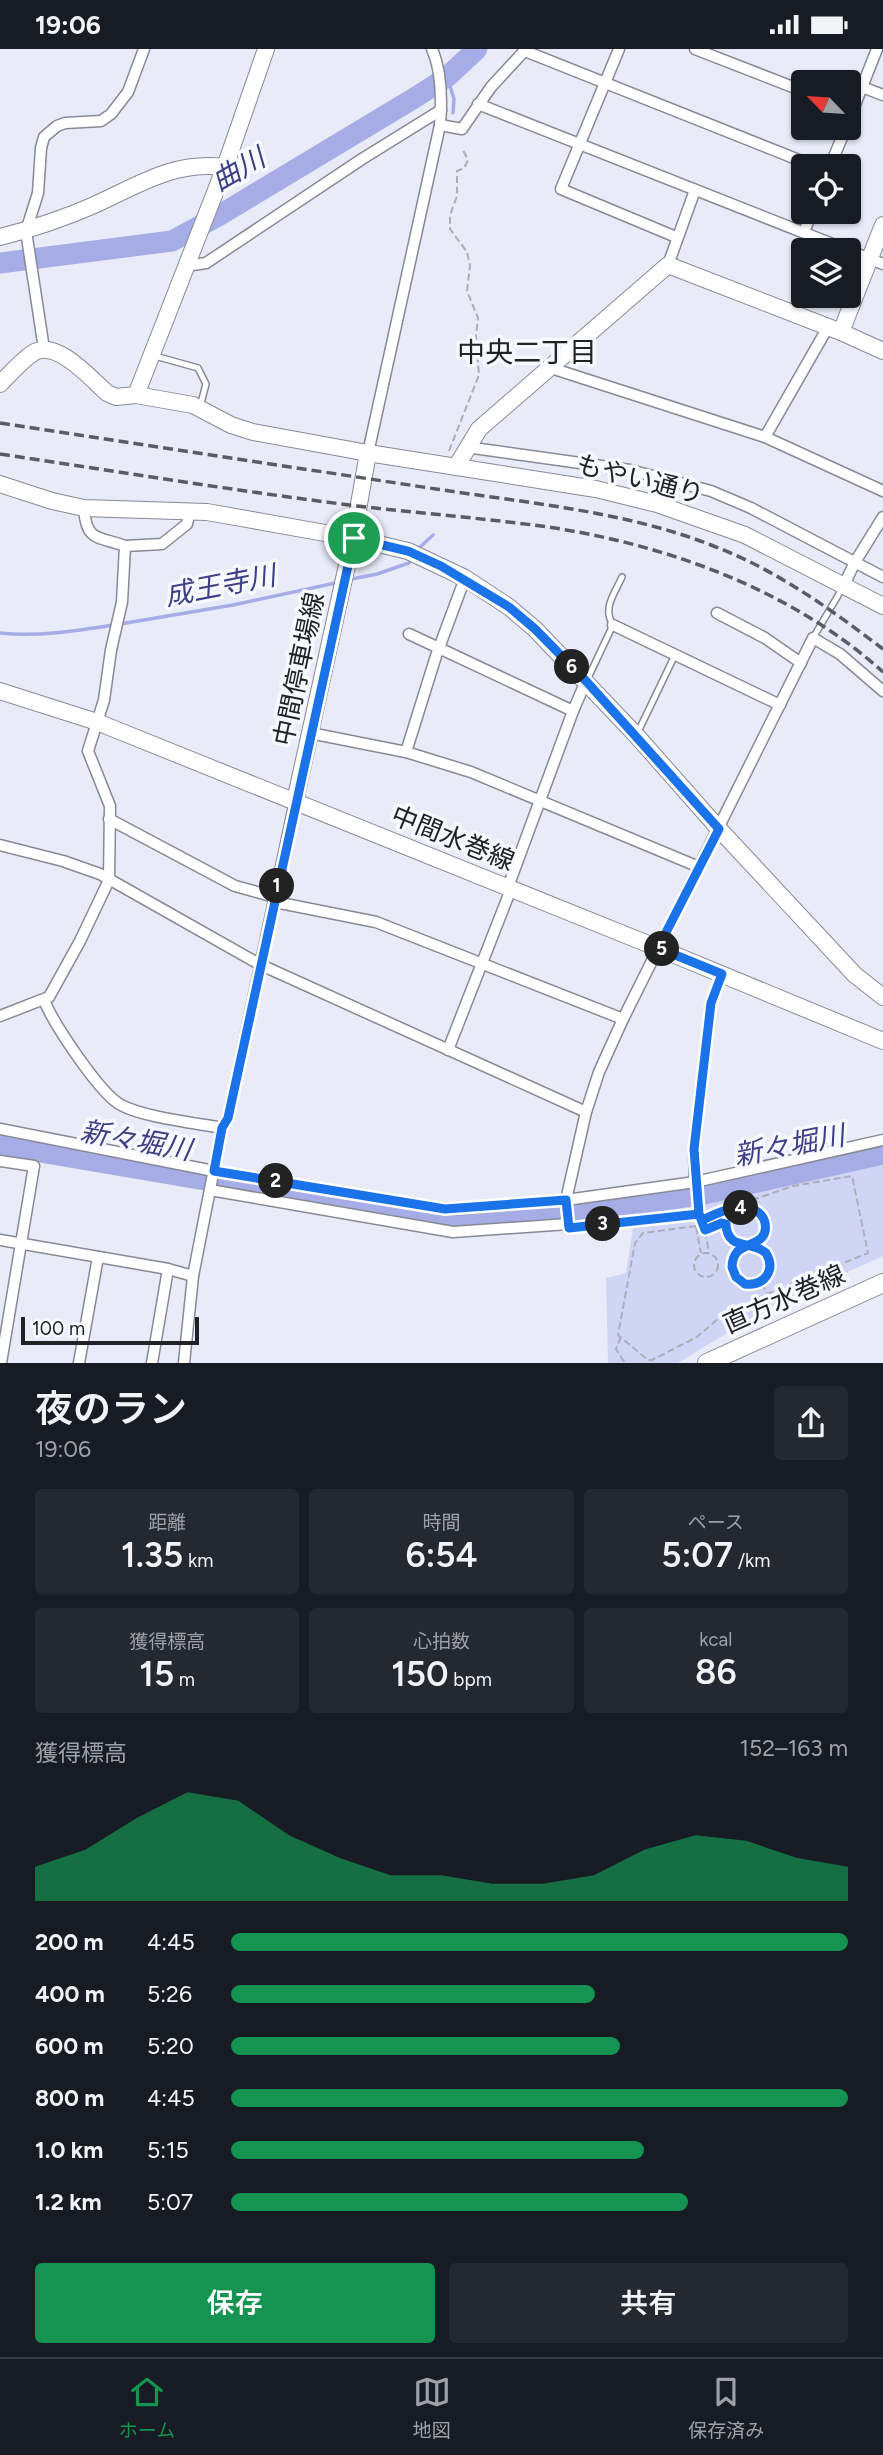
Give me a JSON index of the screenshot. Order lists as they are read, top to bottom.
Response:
{
  "streets": {
    "main road": ["直方水巻線"],
    "street": ["もやい通り", "中間停車場線", "中間水巻線"]
  },
  "crossings": [
    ["もやい通り", "中間停車場線"],
    ["中間停車場線", "中間水巻線"]
  ],
  "districts": ["中央二丁目"],
  "water": ["曲川", "成王寺川", "新々堀川"],
  "scale_bar": "100 m",
  "north": "top left",
  "page": {
    "status": "19:06",
    "pins": [
      "6",
      "1",
      "5",
      "2",
      "4",
      "3"
    ],
    "scale": "100 m",
    "heading": ["夜のラン", "19:06"],
    "stats": [
      ["距離", "1.35 km"],
      ["時間", "6:54"],
      ["ペース", "5:07 /km"],
      ["獲得標高", "15 m"],
      ["心拍数", "150 bpm"],
      ["kcal", "86"]
    ],
    "chart": ["獲得標高", "152–163 m"],
    "list": [
      {
        "name": "200 m",
        "note": "4:45"
      },
      {
        "name": "400 m",
        "note": "5:26"
      },
      {
        "name": "600 m",
        "note": "5:20"
      },
      {
        "name": "800 m",
        "note": "4:45"
      },
      {
        "name": "1.0 km",
        "note": "5:15"
      },
      {
        "name": "1.2 km",
        "note": "5:07"
      }
    ],
    "buttons": ["保存", "共有"],
    "tabs": ["ホーム", "地図", "保存済み"]
  }
}
